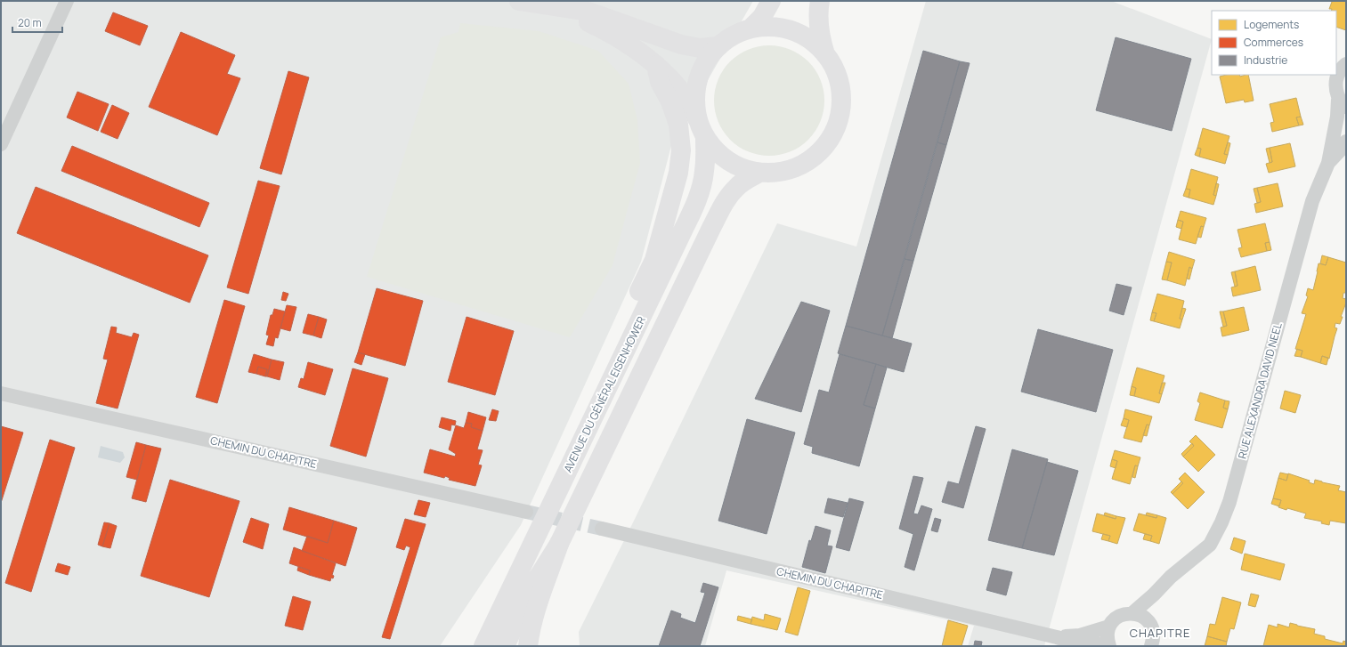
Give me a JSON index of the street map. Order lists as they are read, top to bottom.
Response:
{
  "streets": {
    "main road": ["AVENUE DU GÉNÉRAL EISENHOWER"],
    "street": ["RUE ALEXANDRA DAVID NEEL", "CHEMIN DU CHAPITRE"]
  },
  "districts": ["CHAPITRE"],
  "legend": ["Logements", "Commerces", "Industrie"],
  "scale_bar": "20 m"
}
